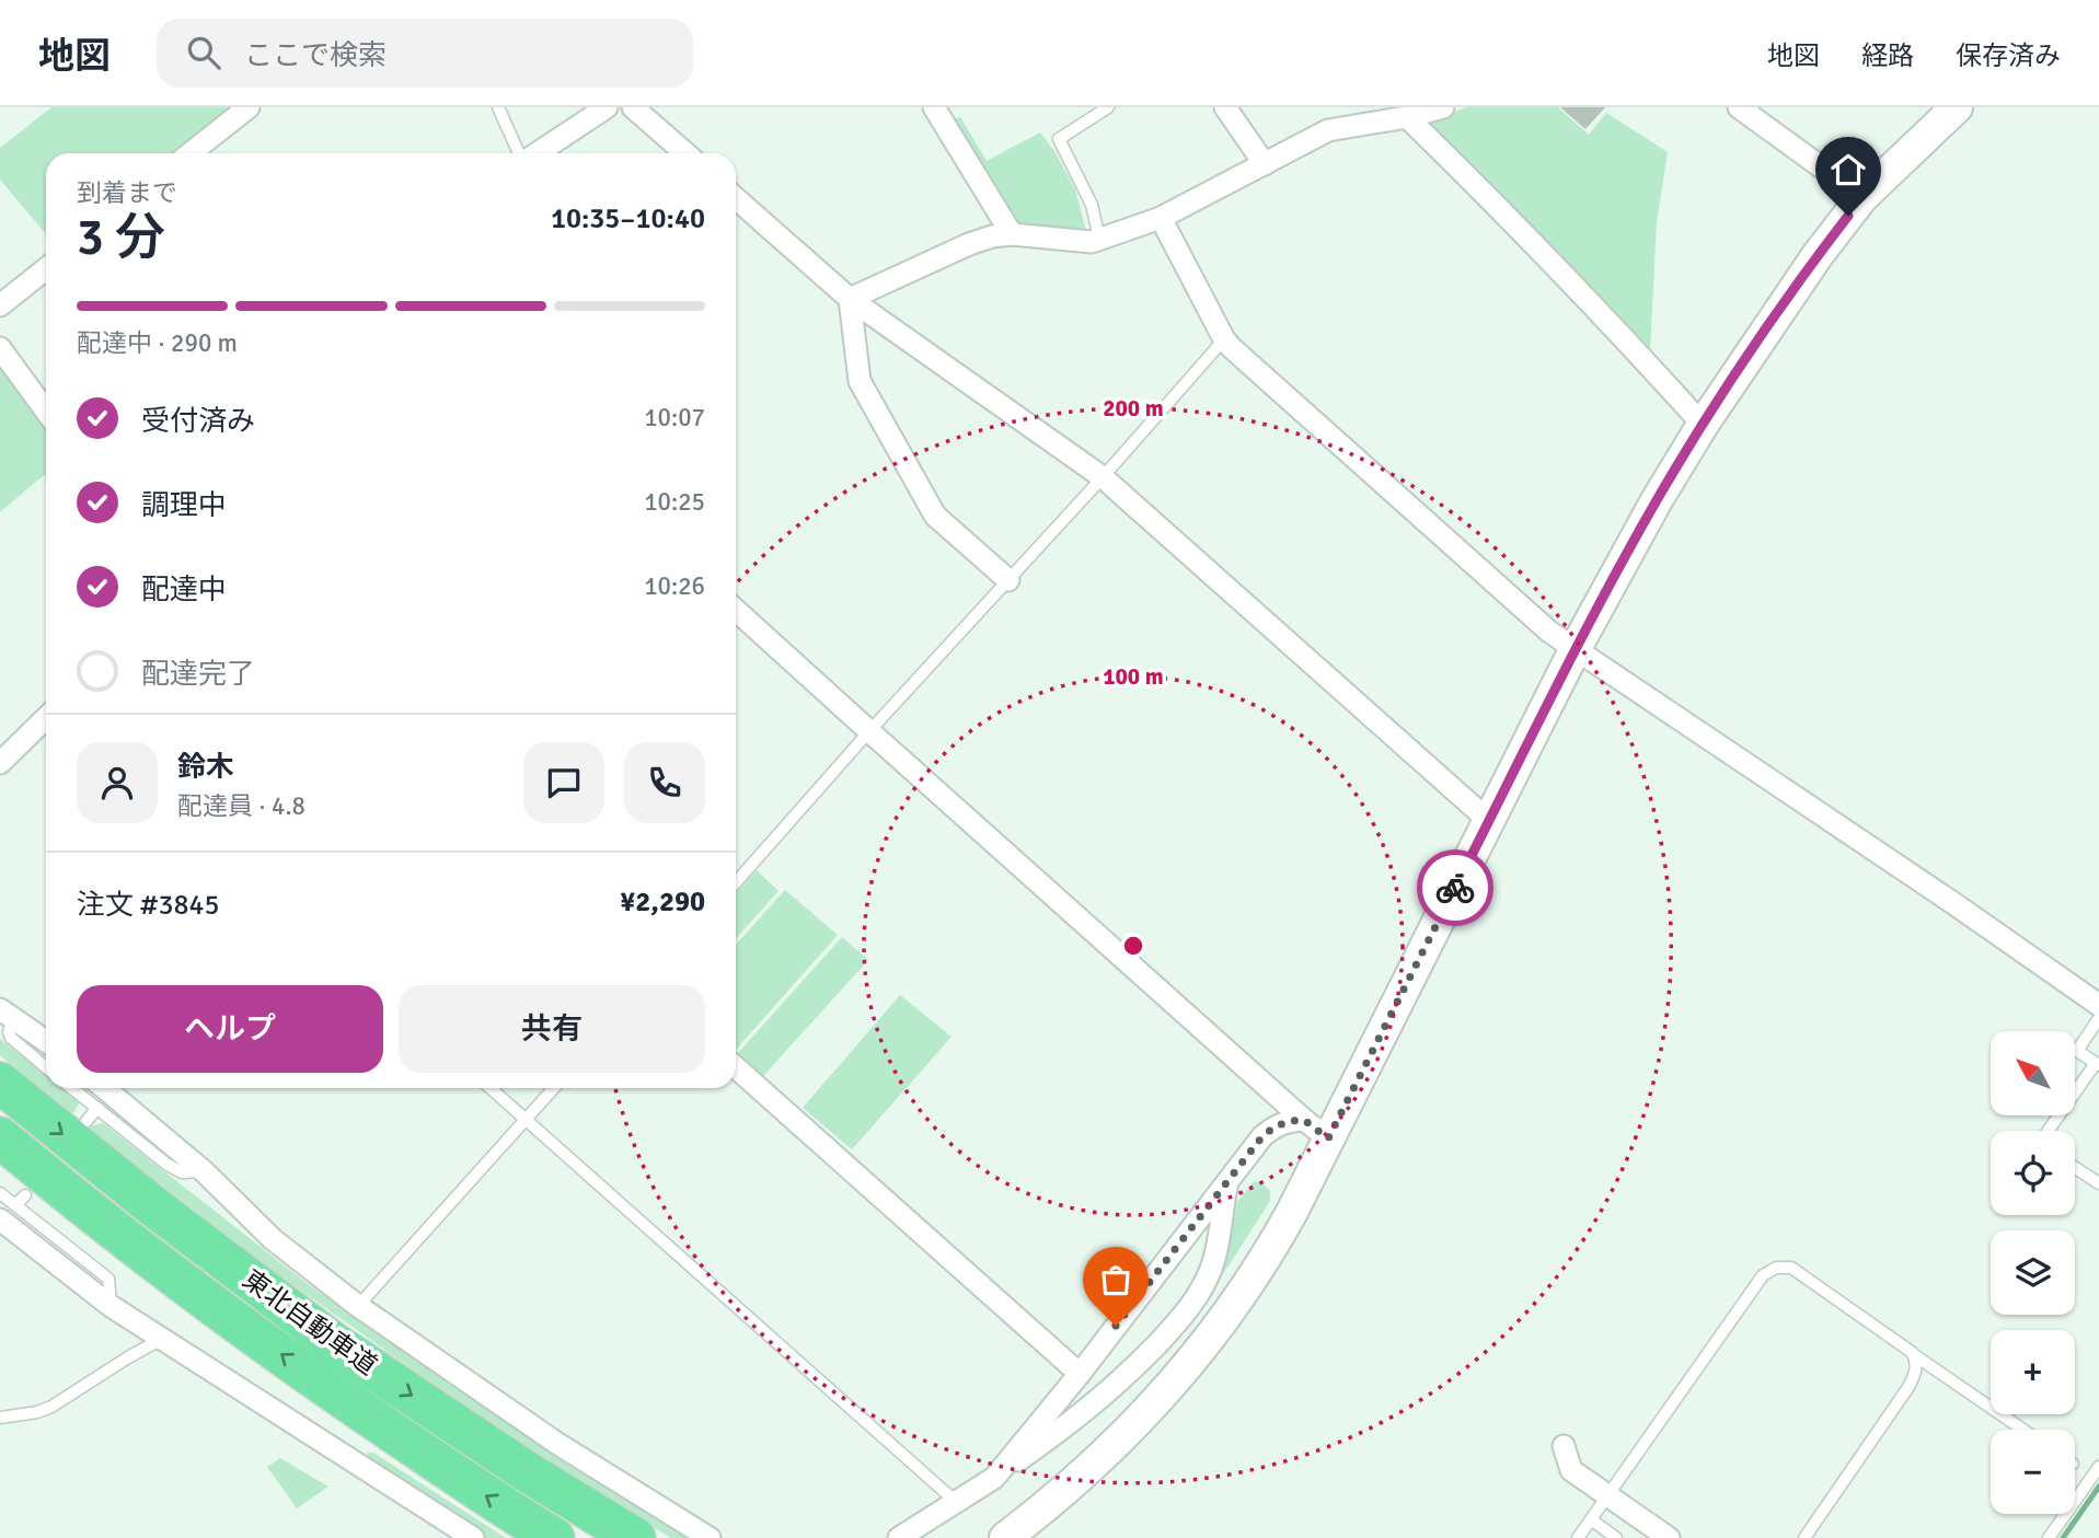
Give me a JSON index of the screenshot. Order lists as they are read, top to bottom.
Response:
{
  "streets": {
    "highway": ["東北自動車道"]
  },
  "north": "top left",
  "page": {
    "header": "地図",
    "search": "ここで検索",
    "nav": ["地図", "経路", "保存済み"],
    "heading": ["3 分", "到着まで", "10:35–10:40"],
    "panel": [
      "鈴木",
      "配達員 · 4.8",
      "注文 #3845",
      "¥2,290"
    ],
    "bar": "配達中 · 290 m",
    "list": [
      ["受付済み", "10:07"],
      ["調理中", "10:25"],
      ["配達中", "10:26"],
      "配達完了"
    ],
    "buttons": ["ヘルプ", "共有"],
    "map_buttons": ["+", "−"]
  },
  "rings": ["200 m", "100 m"]
}
